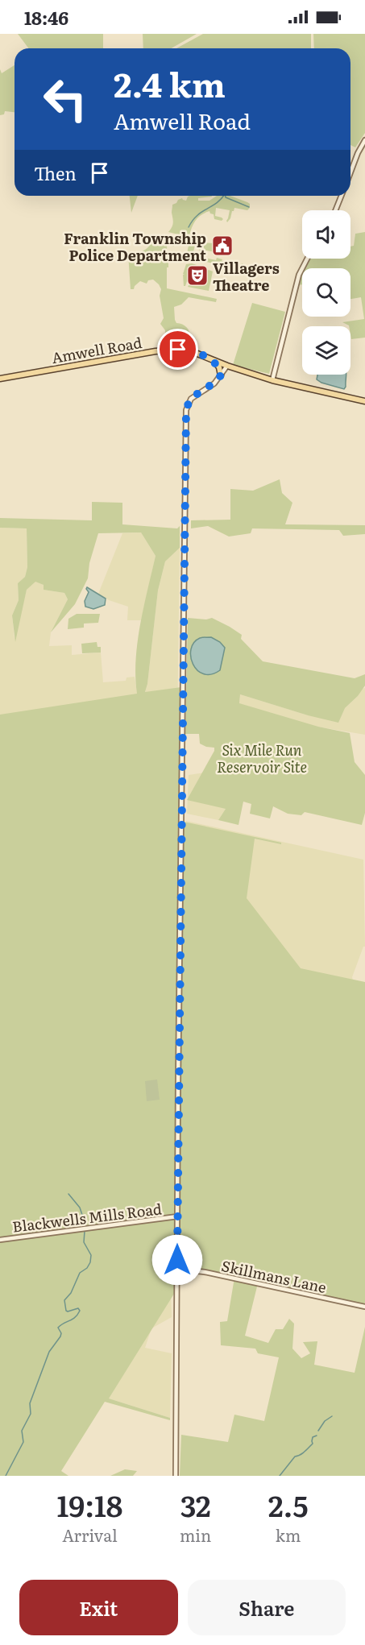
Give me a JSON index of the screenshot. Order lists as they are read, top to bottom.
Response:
{
  "streets": {
    "main road": ["Amwell Road"],
    "street": ["Blackwells Mills Road", "Skillmans Lane"]
  },
  "parks": ["Six Mile Run Reservoir Site"],
  "places": {
    "public building": ["Franklin Township Police Department"],
    "theatre": ["Villagers Theatre"]
  },
  "page": {
    "status": "18:46",
    "turn": ["2.4 km", "Amwell Road"],
    "then": "Then",
    "eta": [
      "19:18",
      "Arrival",
      "32",
      "min",
      "2.5",
      "km"
    ],
    "buttons": ["Exit", "Share"]
  }
}
